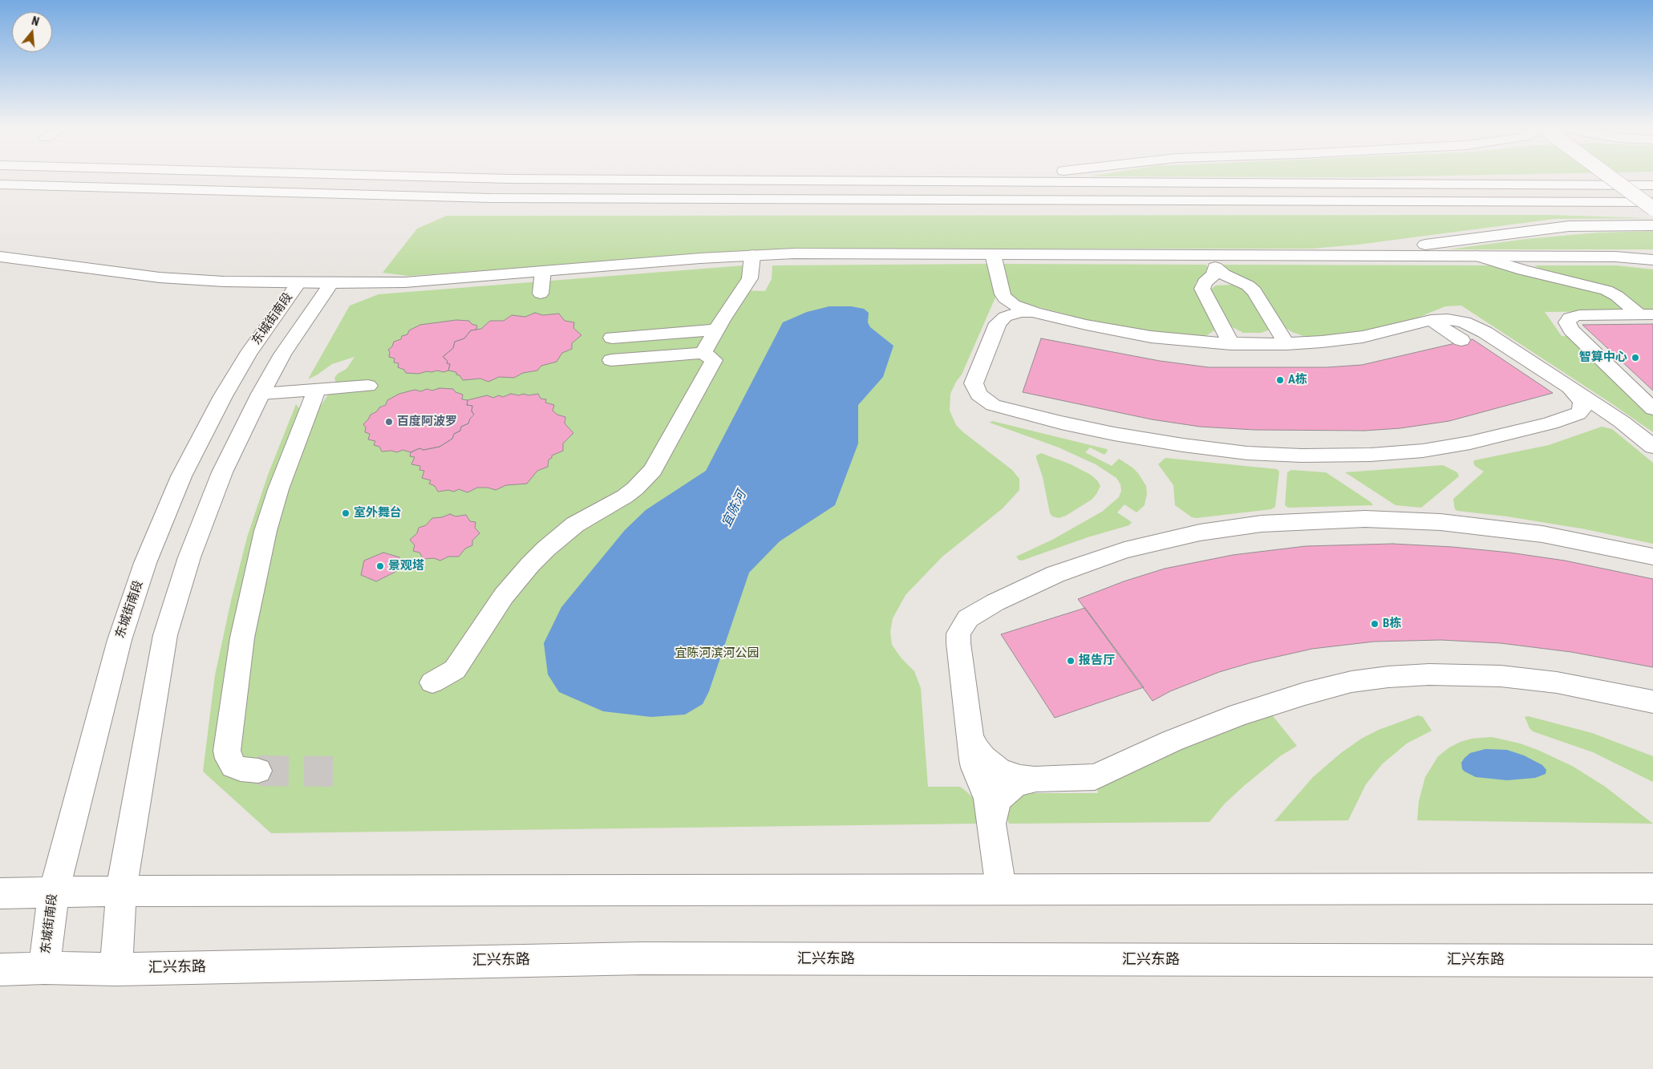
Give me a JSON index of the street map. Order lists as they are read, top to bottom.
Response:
{
  "streets": {
    "main road": ["东城街南段", "汇兴东路"]
  },
  "crossings": [
    ["东城街南段", "汇兴东路"]
  ],
  "water": ["宜陈河"],
  "parks": ["宜陈河滨河公园"],
  "places": [
    "智算中心",
    "A栋",
    "百度阿波罗",
    "室外舞台",
    "景观塔",
    "B栋",
    "报告厅"
  ],
  "north": "top"
}
